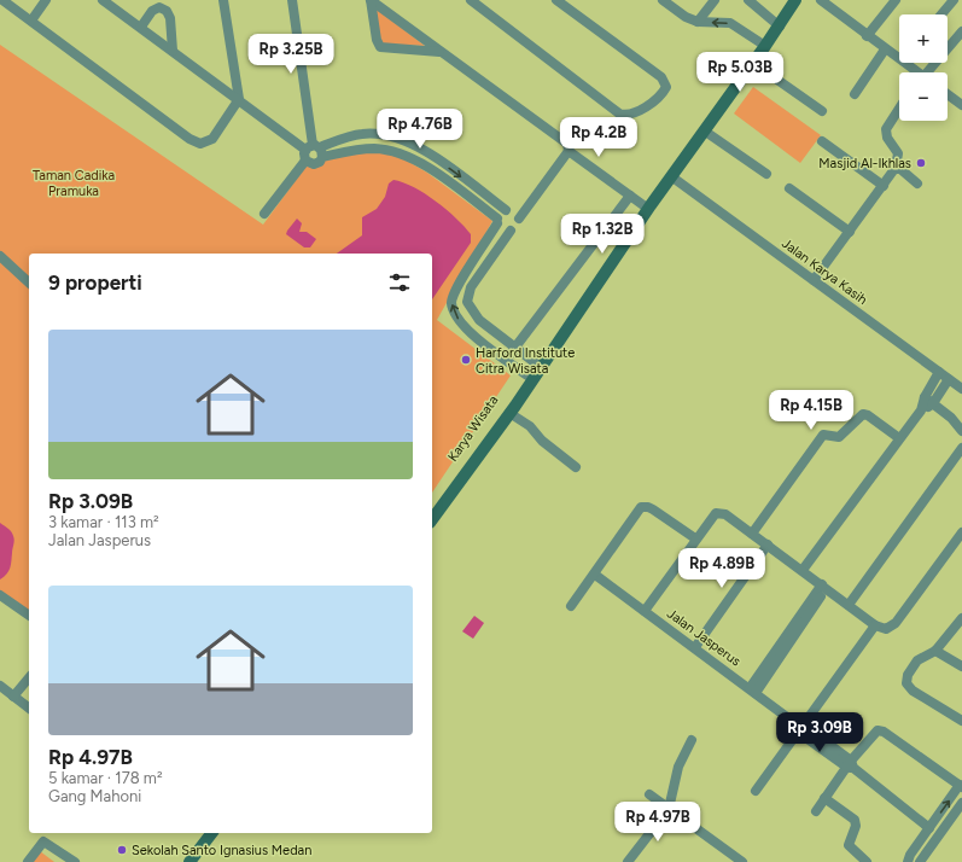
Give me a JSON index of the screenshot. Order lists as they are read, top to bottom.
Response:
{
  "streets": {
    "street": ["Jalan Karya Kasih", "Karya Wisata", "Jalan Jasperus"]
  },
  "parks": ["Taman Cadika Pramuka"],
  "places": ["Masjid Al-Ikhlas", "Harford Institute Citra Wisata", "Sekolah Santo Ignasius Medan"],
  "page": {
    "map_buttons": ["+", "−"],
    "price": [
      "Rp 3.25B",
      "Rp 5.03B",
      "Rp 4.76B",
      "Rp 4.2B",
      "Rp 1.32B",
      "Rp 4.15B",
      "Rp 4.89B",
      "Rp 3.09B",
      "Rp 4.97B"
    ],
    "heading": "9 properti",
    "list": [
      {
        "name": "Rp 3.09B",
        "note": "3 kamar · 113 m² · Jalan Jasperus"
      },
      {
        "name": "Rp 4.97B",
        "note": "5 kamar · 178 m² · Gang Mahoni"
      }
    ]
  }
}
